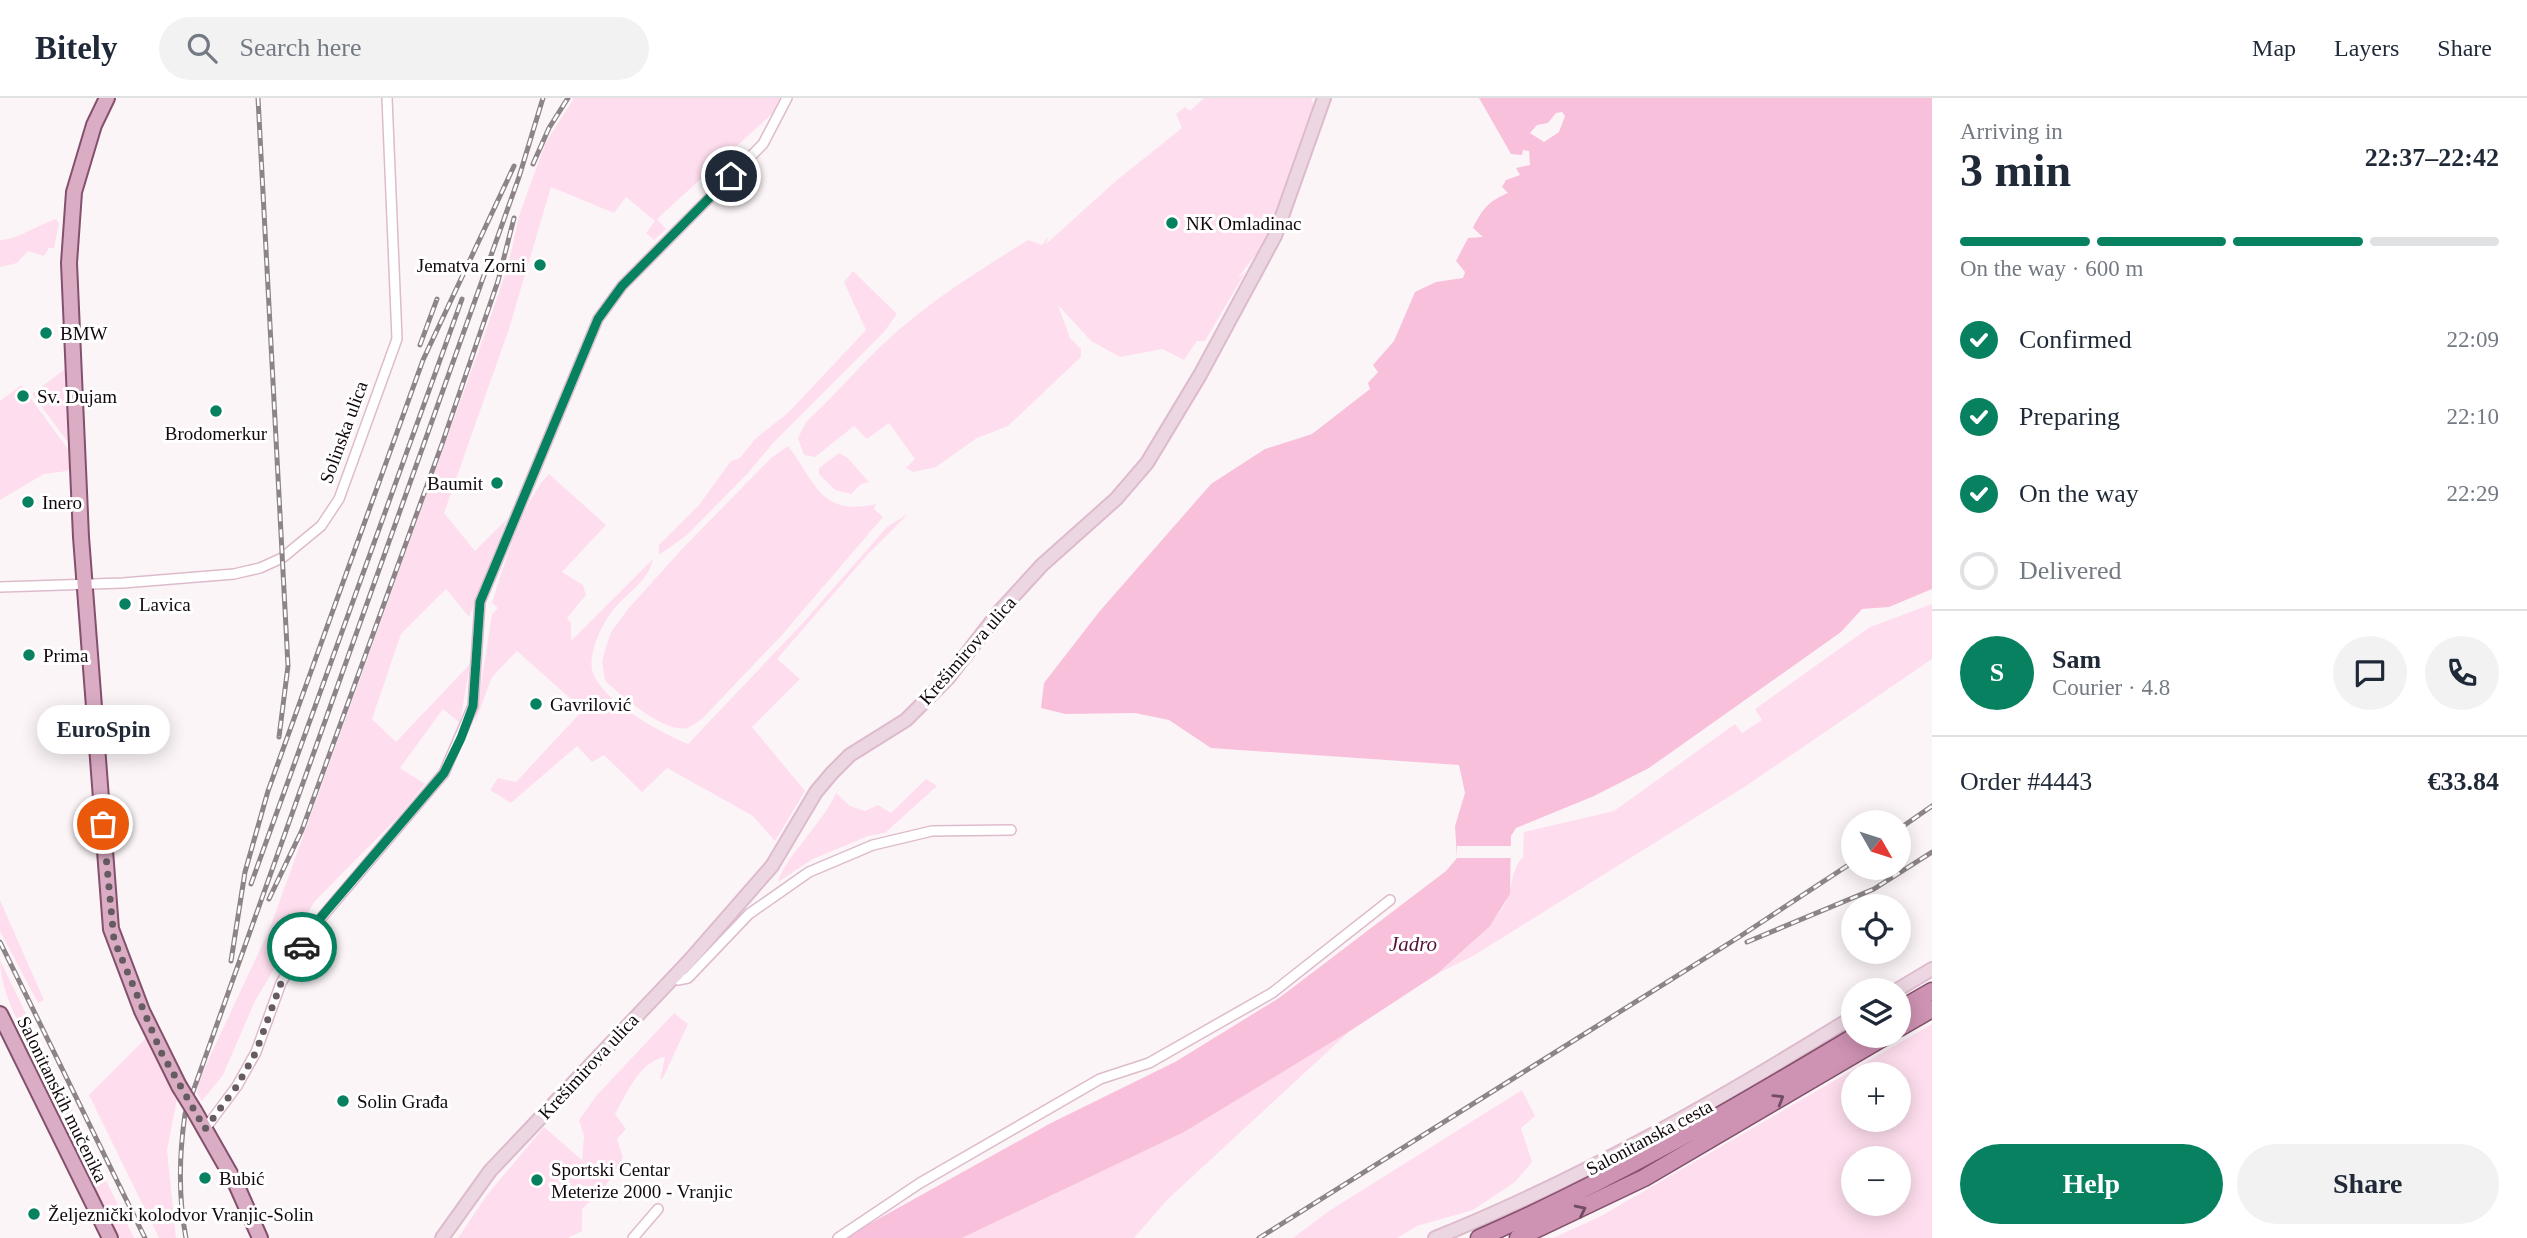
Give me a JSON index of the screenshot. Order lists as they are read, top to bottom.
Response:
{
  "streets": {
    "main road": ["Krešimirova ulica", "Salonitanskih mučenika", "Salonitanska cesta"],
    "street": ["Solinska ulica"]
  },
  "water": ["Jadro"],
  "places": [
    "NK Omladinac",
    "Jematva Zorni",
    "BMW",
    "Sv. Dujam",
    "Brodomerkur",
    "Baumit",
    "Inero",
    "Lavica",
    "Prima",
    "Gavrilović",
    "EuroSpin",
    "Solin Građa",
    "Bubić",
    "Sportski Centar Meterize 2000 - Vranjic",
    "Željeznički kolodvor Vranjic-Solin"
  ],
  "north": "bottom right",
  "page": {
    "header": "Bitely",
    "search": "Search here",
    "nav": ["Map", "Layers", "Share"],
    "heading": ["3 min", "Arriving in", "22:37–22:42"],
    "panel": [
      "Sam",
      "Courier · 4.8",
      "Order #4443",
      "€33.84"
    ],
    "bar": "On the way · 600 m",
    "list": [
      ["Confirmed", "22:09"],
      ["Preparing", "22:10"],
      ["On the way", "22:29"],
      "Delivered"
    ],
    "round": "S",
    "bubble": "EuroSpin",
    "map_buttons": ["+", "−"],
    "buttons": ["Help", "Share"]
  }
}
